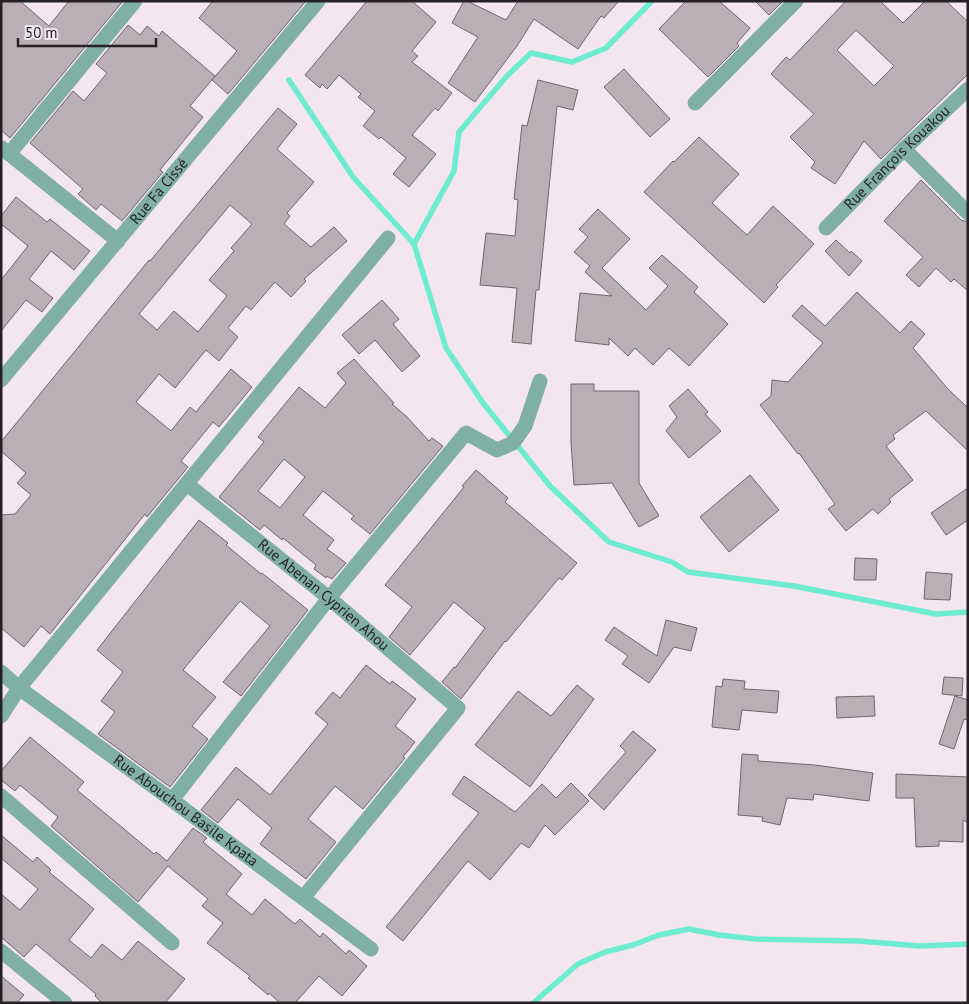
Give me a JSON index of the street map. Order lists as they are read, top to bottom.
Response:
{
  "streets": {
    "street": [
      "Rue François Kouakou",
      "Rue Fa Cissé",
      "Rue Abenan Cyprien Ahou",
      "Rue Abouchou Basile Kpata"
    ]
  },
  "crossings": [
    ["Rue Abenan Cyprien Ahou", "Rue Abouchou Basile Kpata"]
  ],
  "scale_bar": "50 m"
}
